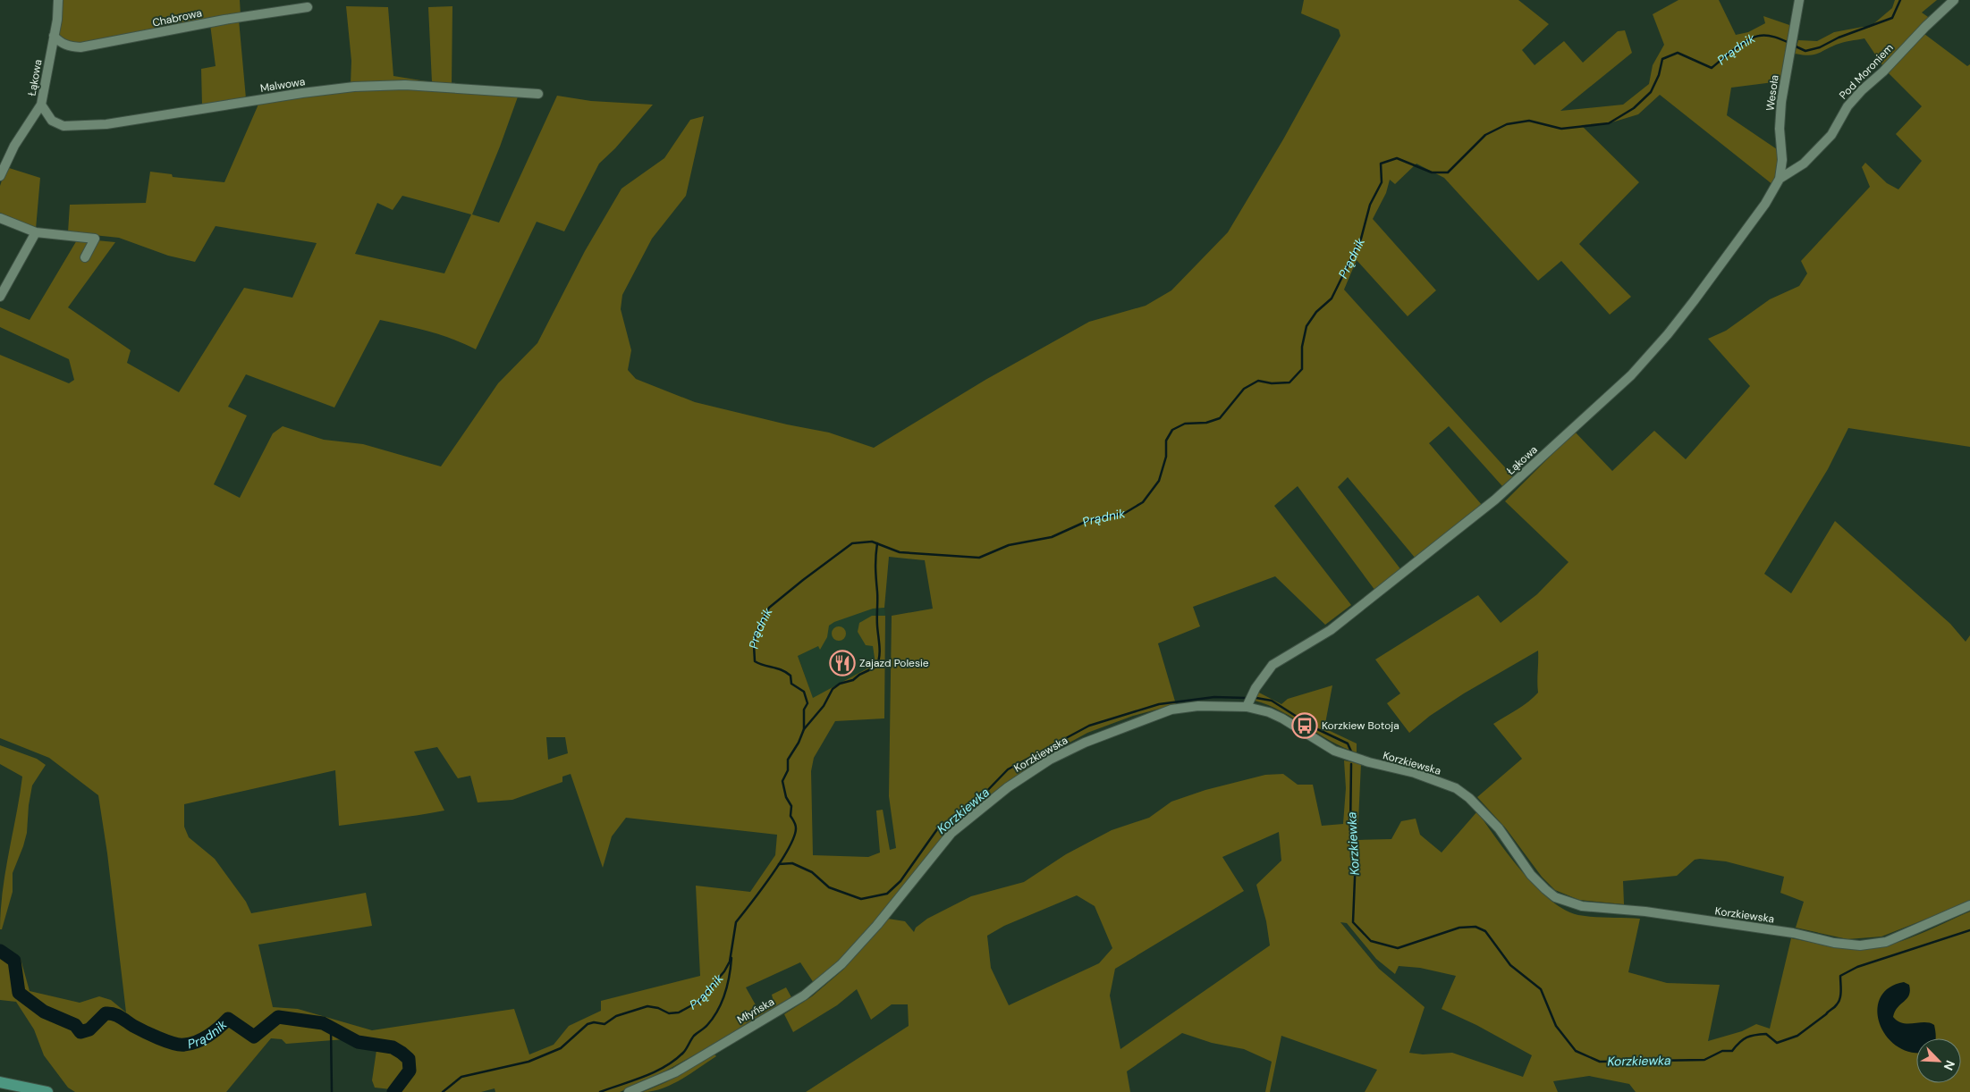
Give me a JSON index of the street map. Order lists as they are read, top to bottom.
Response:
{
  "streets": {
    "street": [
      "Chabrowa",
      "Pod Moroniem",
      "Łąkowa",
      "Malwowa",
      "Wesoła",
      "Korzkiewska",
      "Młyńska"
    ]
  },
  "crossings": [
    ["Chabrowa", "Łąkowa"],
    ["Pod Moroniem", "Wesoła"],
    ["Łąkowa", "Malwowa"],
    ["Łąkowa", "Wesoła"],
    ["Łąkowa", "Korzkiewska"],
    ["Korzkiewska", "Młyńska"]
  ],
  "water": ["Prądnik", "Korzkiewka"],
  "places": {
    "restaurant": ["Zajazd Polesie"],
    "bus stop": ["Korzkiew Botoja"]
  },
  "north": "bottom right"
}
